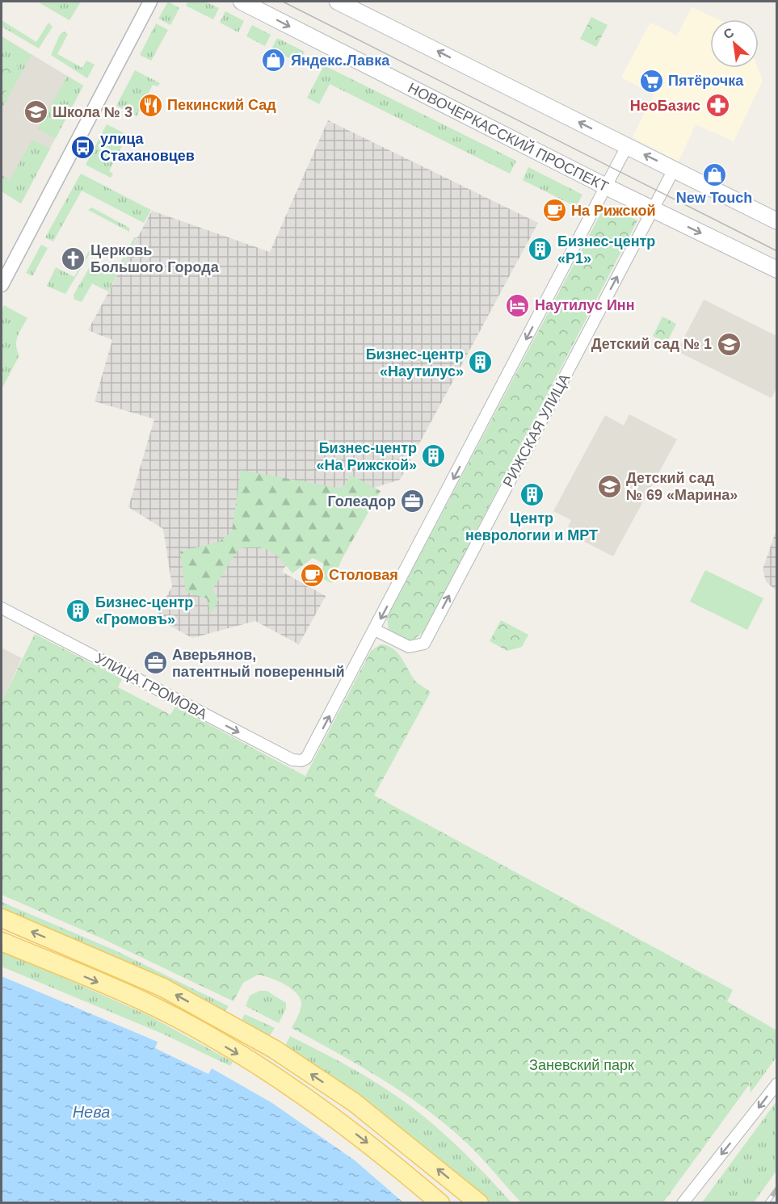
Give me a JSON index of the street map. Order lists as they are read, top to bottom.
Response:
{
  "streets": {
    "main road": ["НОВОЧЕРКАССКИЙ ПРОСПЕКТ"],
    "street": ["РИЖСКАЯ УЛИЦА", "УЛИЦА ГРОМОВА"]
  },
  "crossings": [
    ["НОВОЧЕРКАССКИЙ ПРОСПЕКТ", "РИЖСКАЯ УЛИЦА"],
    ["РИЖСКАЯ УЛИЦА", "УЛИЦА ГРОМОВА"]
  ],
  "water": ["Нева"],
  "parks": ["Заневский парк"],
  "places": {
    "shop": ["Яндекс.Лавка", "New Touch"],
    "supermarket": ["Пятёрочка"],
    "restaurant": ["Пекинский Сад"],
    "pharmacy": ["НеоБазис"],
    "school or university": ["Школа № 3", "Детский сад № 1", "Детский сад № 69 «Марина»"],
    "bus stop": ["улица Стахановцев"],
    "cafe": ["На Рижской", "Столовая"],
    "building": [
      "Бизнес-центр «Р1»",
      "Бизнес-центр «Наутилус»",
      "Бизнес-центр «На Рижской»",
      "Центр неврологии и МРТ",
      "Бизнес-центр «Громовъ»"
    ],
    "church": ["Церковь Большого Города"],
    "hotel": ["Наутилус Инн"],
    "office": ["Голеадор", "Аверьянов, патентный поверенный"]
  },
  "north": "top left"
}
